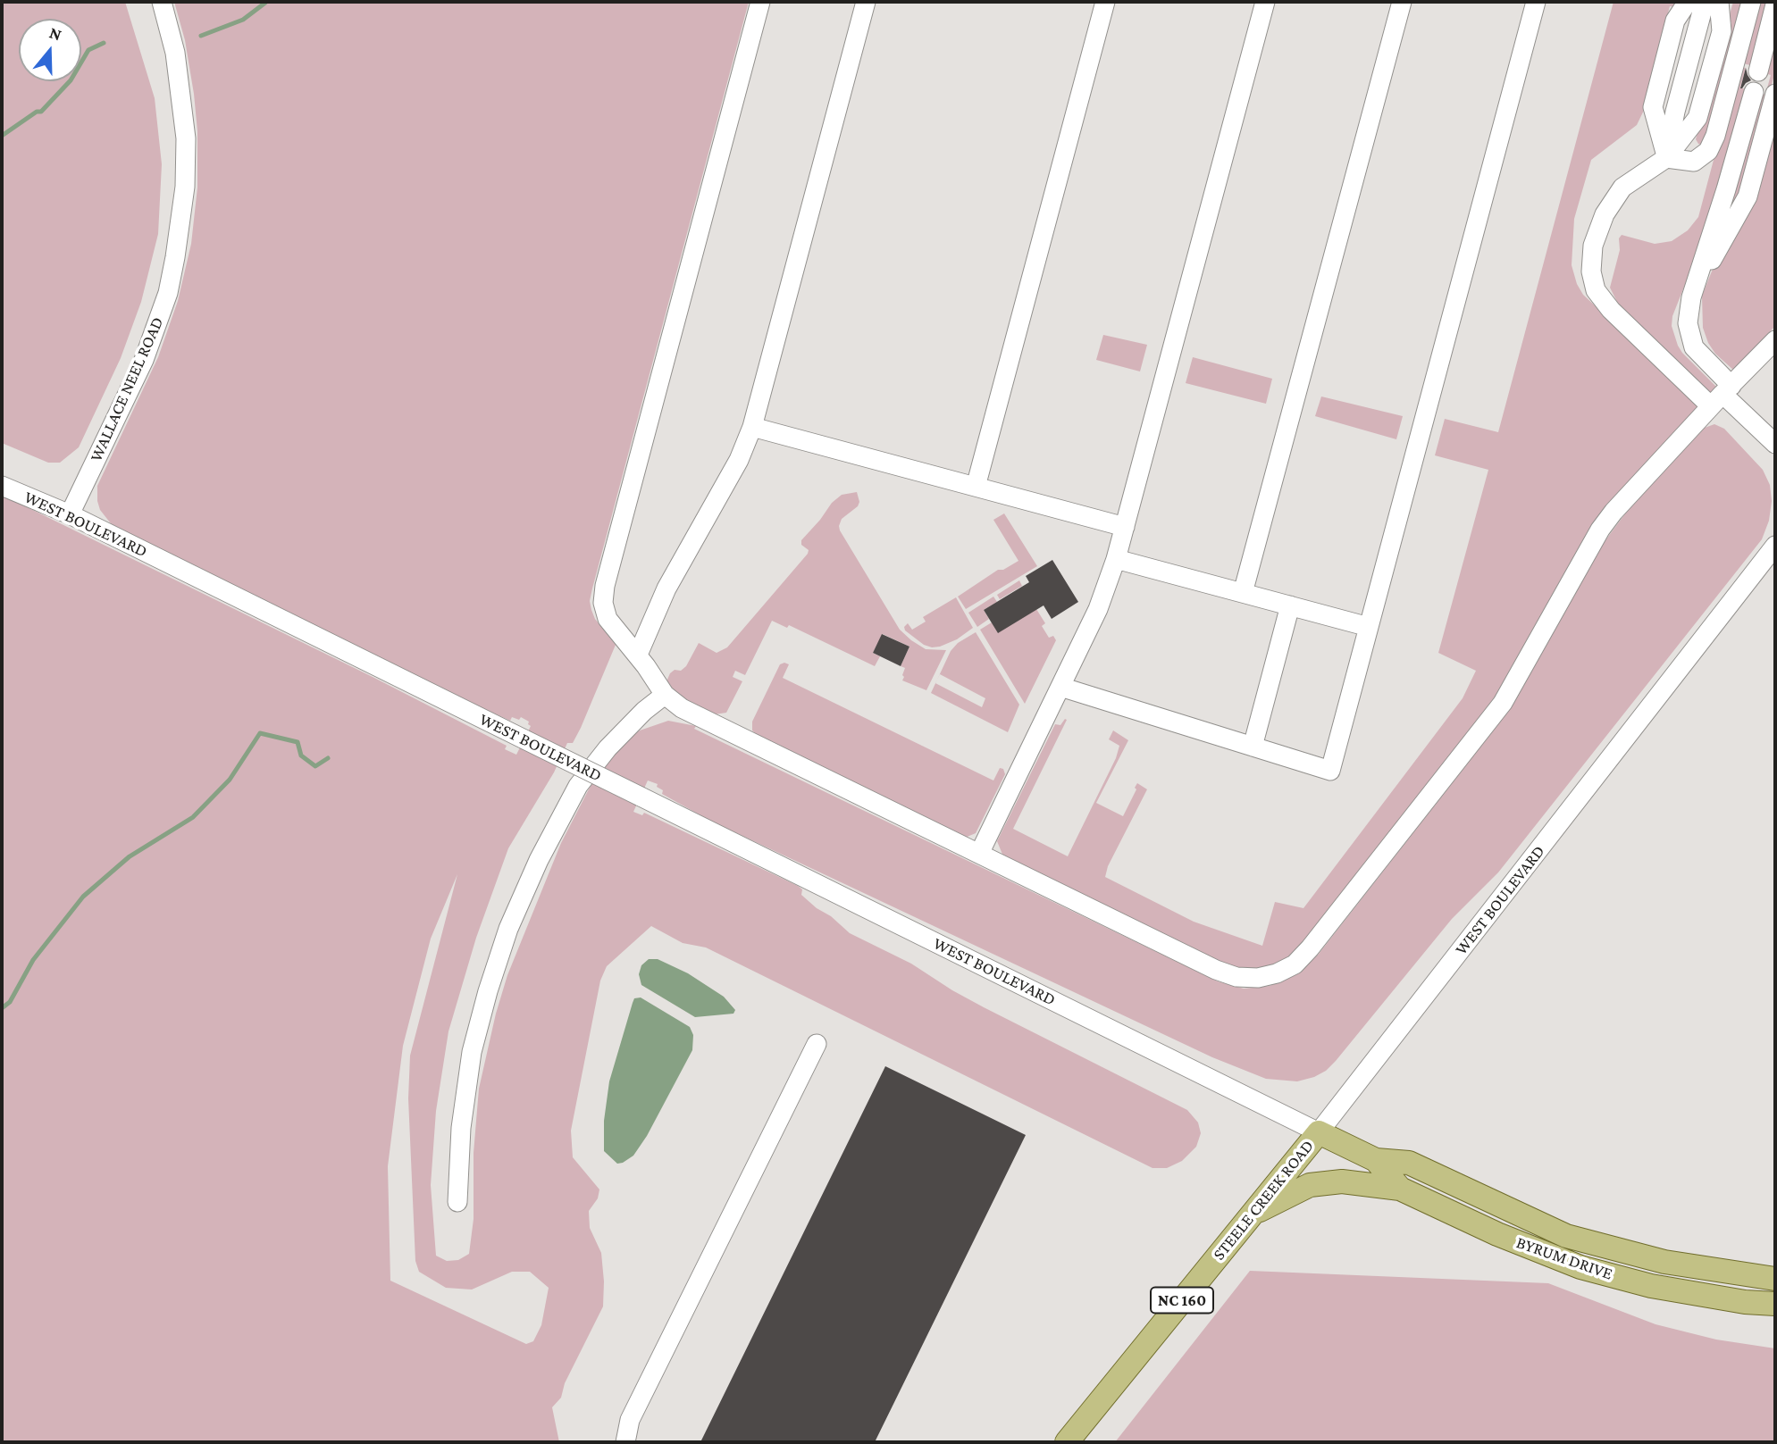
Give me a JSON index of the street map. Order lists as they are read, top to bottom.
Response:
{
  "streets": {
    "main road": ["STEELE CREEK ROAD", "BYRUM DRIVE", "NC 160"],
    "street": ["WALLACE NEEL ROAD", "WEST BOULEVARD"]
  },
  "crossings": [
    ["WALLACE NEEL ROAD", "WEST BOULEVARD"],
    ["WEST BOULEVARD", "STEELE CREEK ROAD"],
    ["WEST BOULEVARD", "BYRUM DRIVE"],
    ["STEELE CREEK ROAD", "BYRUM DRIVE"]
  ],
  "north": "top"
}
